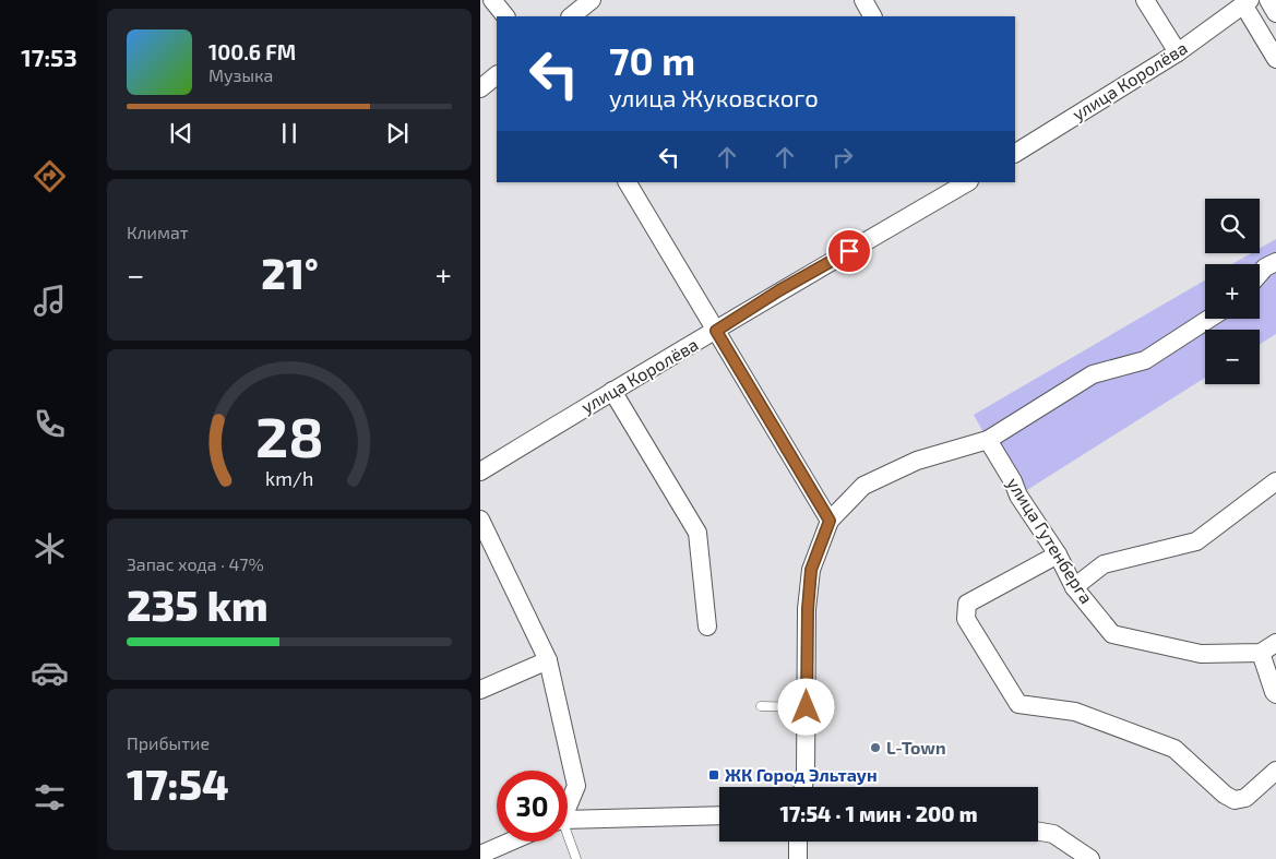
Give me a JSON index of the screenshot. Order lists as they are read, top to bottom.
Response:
{
  "streets": {
    "street": ["улица Королёва", "улица Гутенберга"]
  },
  "places": {
    "other": ["L-Town"],
    "transit": ["ЖК Город Эльтаун"]
  },
  "page": {
    "tabs": "17:53",
    "turn": ["70 m", "улица Жуковского"],
    "song": ["100.6 FM", "Музыка"],
    "tile": [
      "Климат",
      ["Запас хода · 47%", "235 km"],
      ["Прибытие", "17:54"]
    ],
    "map_buttons": ["+", "−"],
    "heat": ["−", "21°", "+"],
    "limit": "30",
    "trip": "17:54 · 1 мин · 200 m",
    "gauge": ["28", "km/h"]
  }
}
